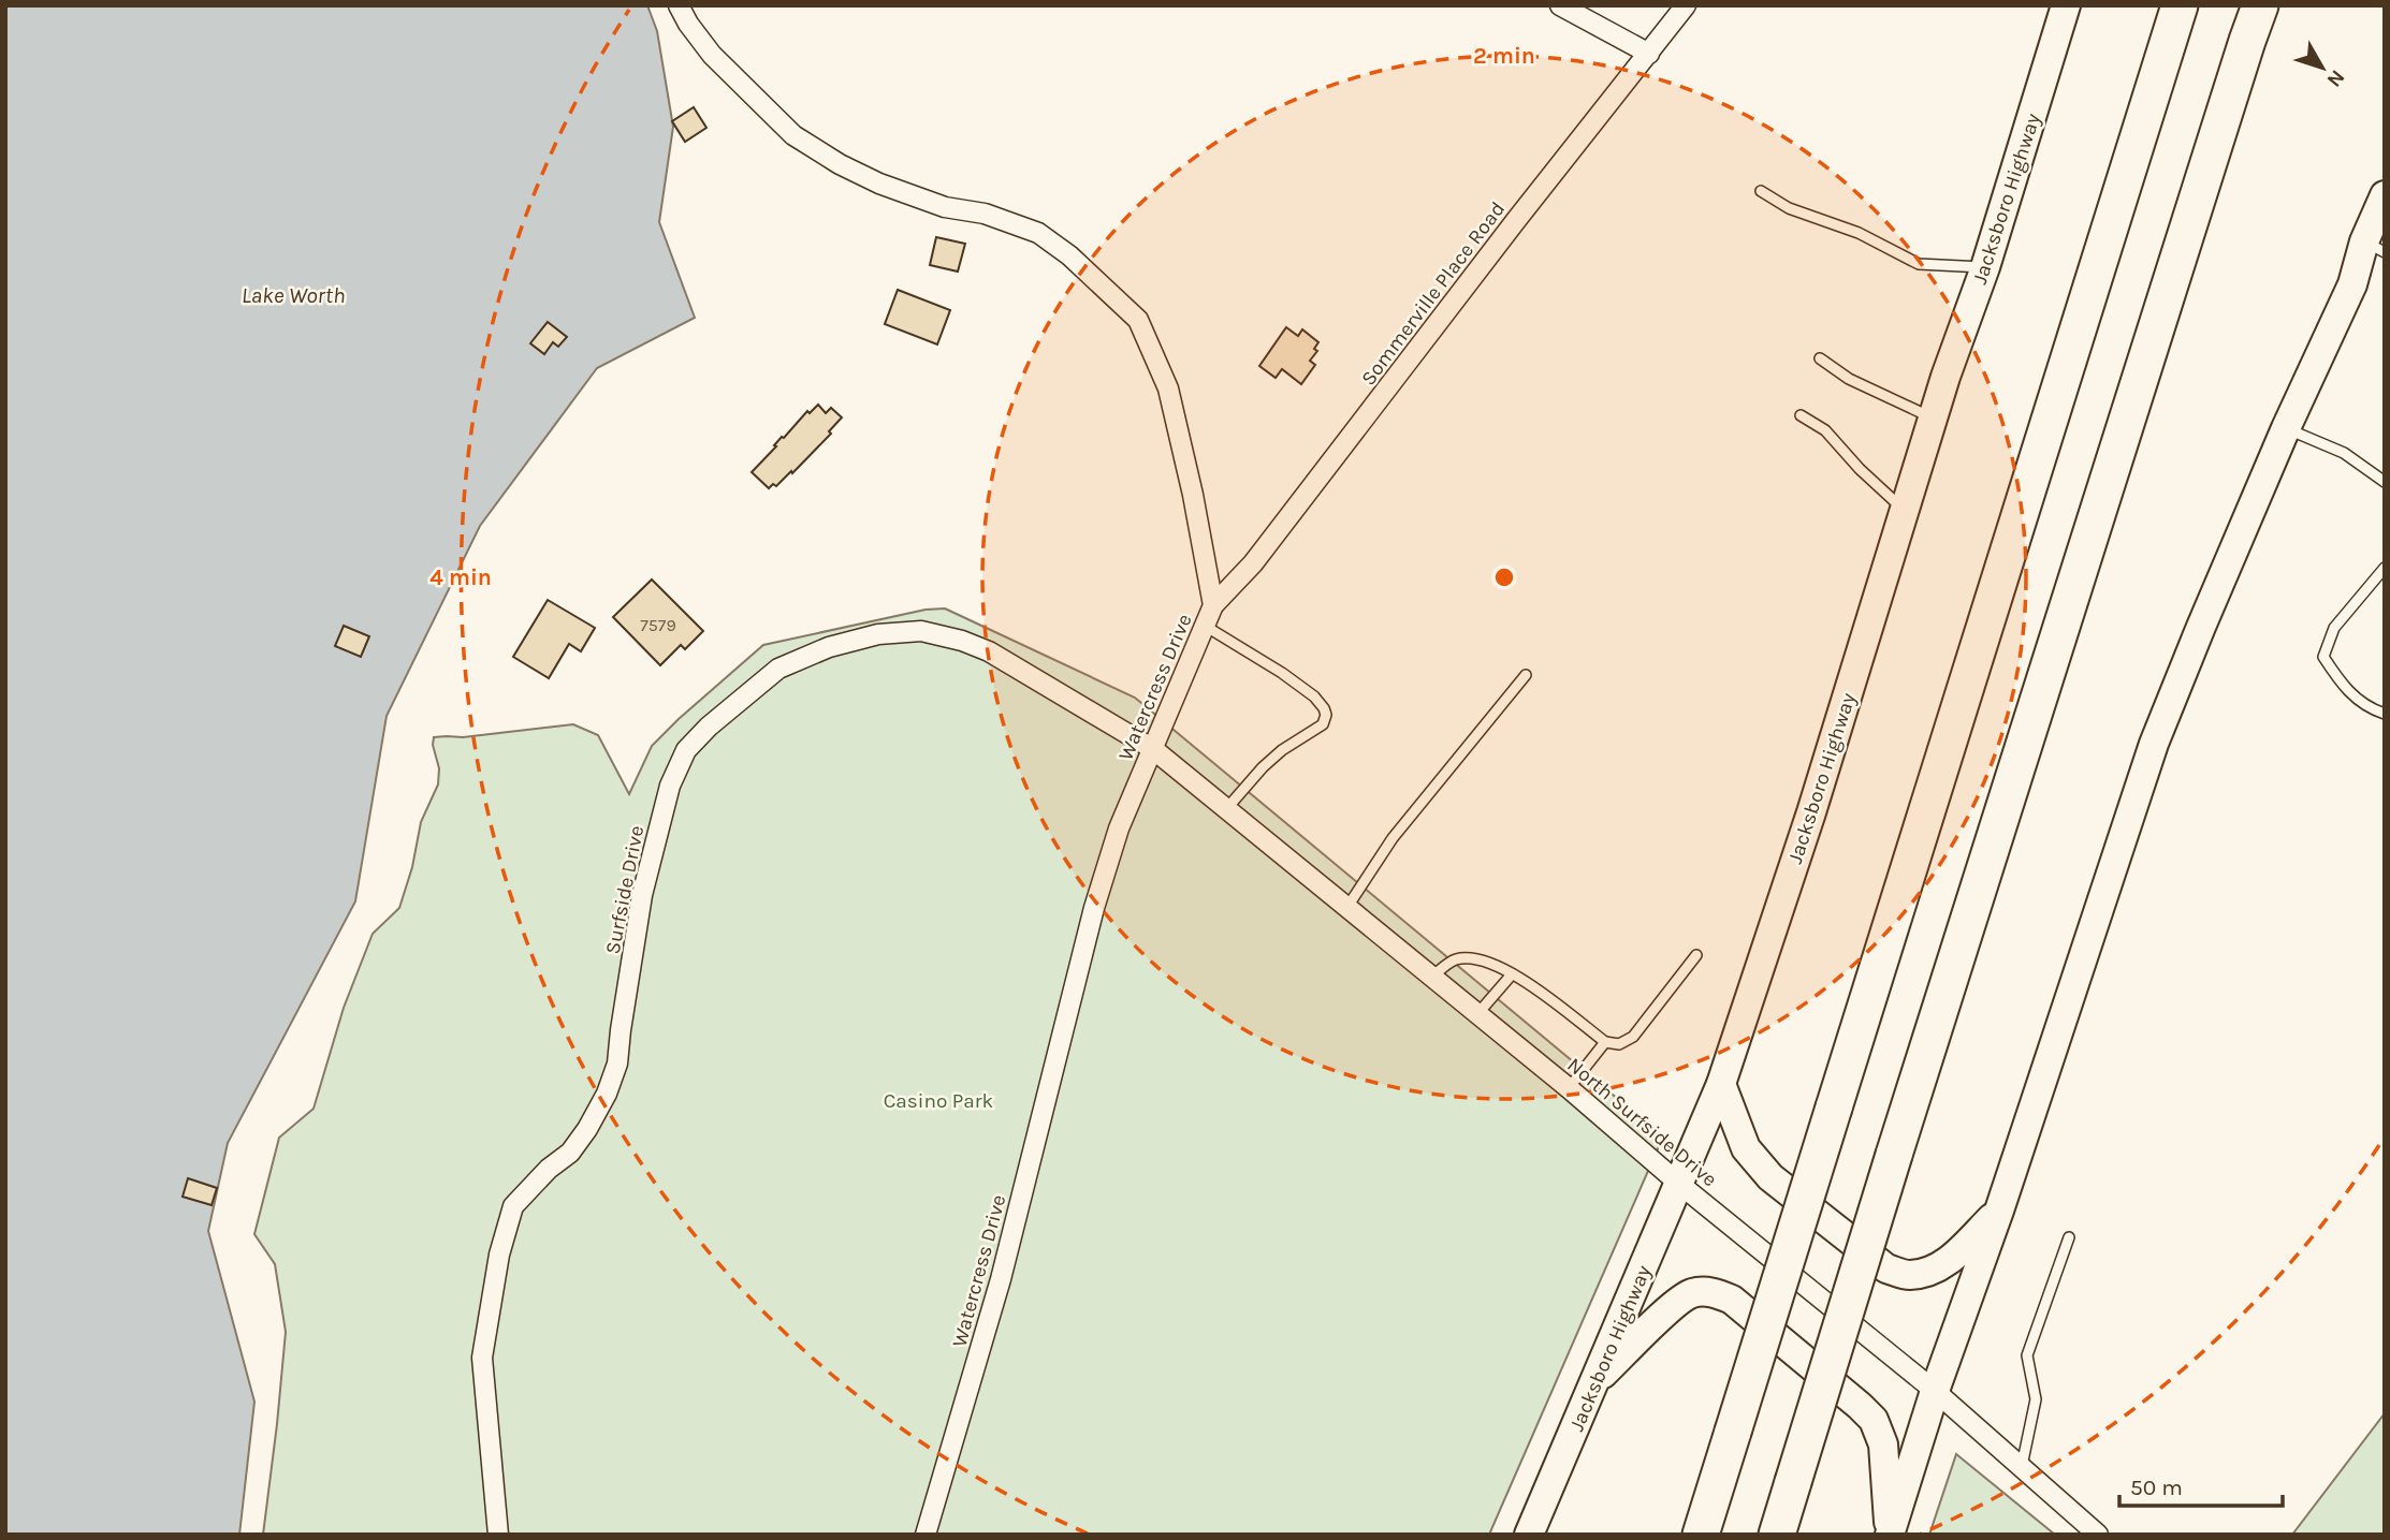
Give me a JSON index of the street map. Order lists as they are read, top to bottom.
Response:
{
  "streets": {
    "main road": ["Jacksboro Highway"],
    "street": [
      "Sommerville Place Road",
      "Watercress Drive",
      "Surfside Drive",
      "North Surfside Drive"
    ]
  },
  "crossings": [
    ["Jacksboro Highway", "North Surfside Drive"],
    ["Sommerville Place Road", "Watercress Drive"],
    ["Watercress Drive", "Surfside Drive"],
    ["Watercress Drive", "North Surfside Drive"],
    ["Surfside Drive", "North Surfside Drive"]
  ],
  "water": ["Lake Worth"],
  "parks": ["Casino Park"],
  "house_numbers": ["7579"],
  "scale_bar": "50 m",
  "north": "bottom right",
  "rings": ["2 min", "4 min"]
}
